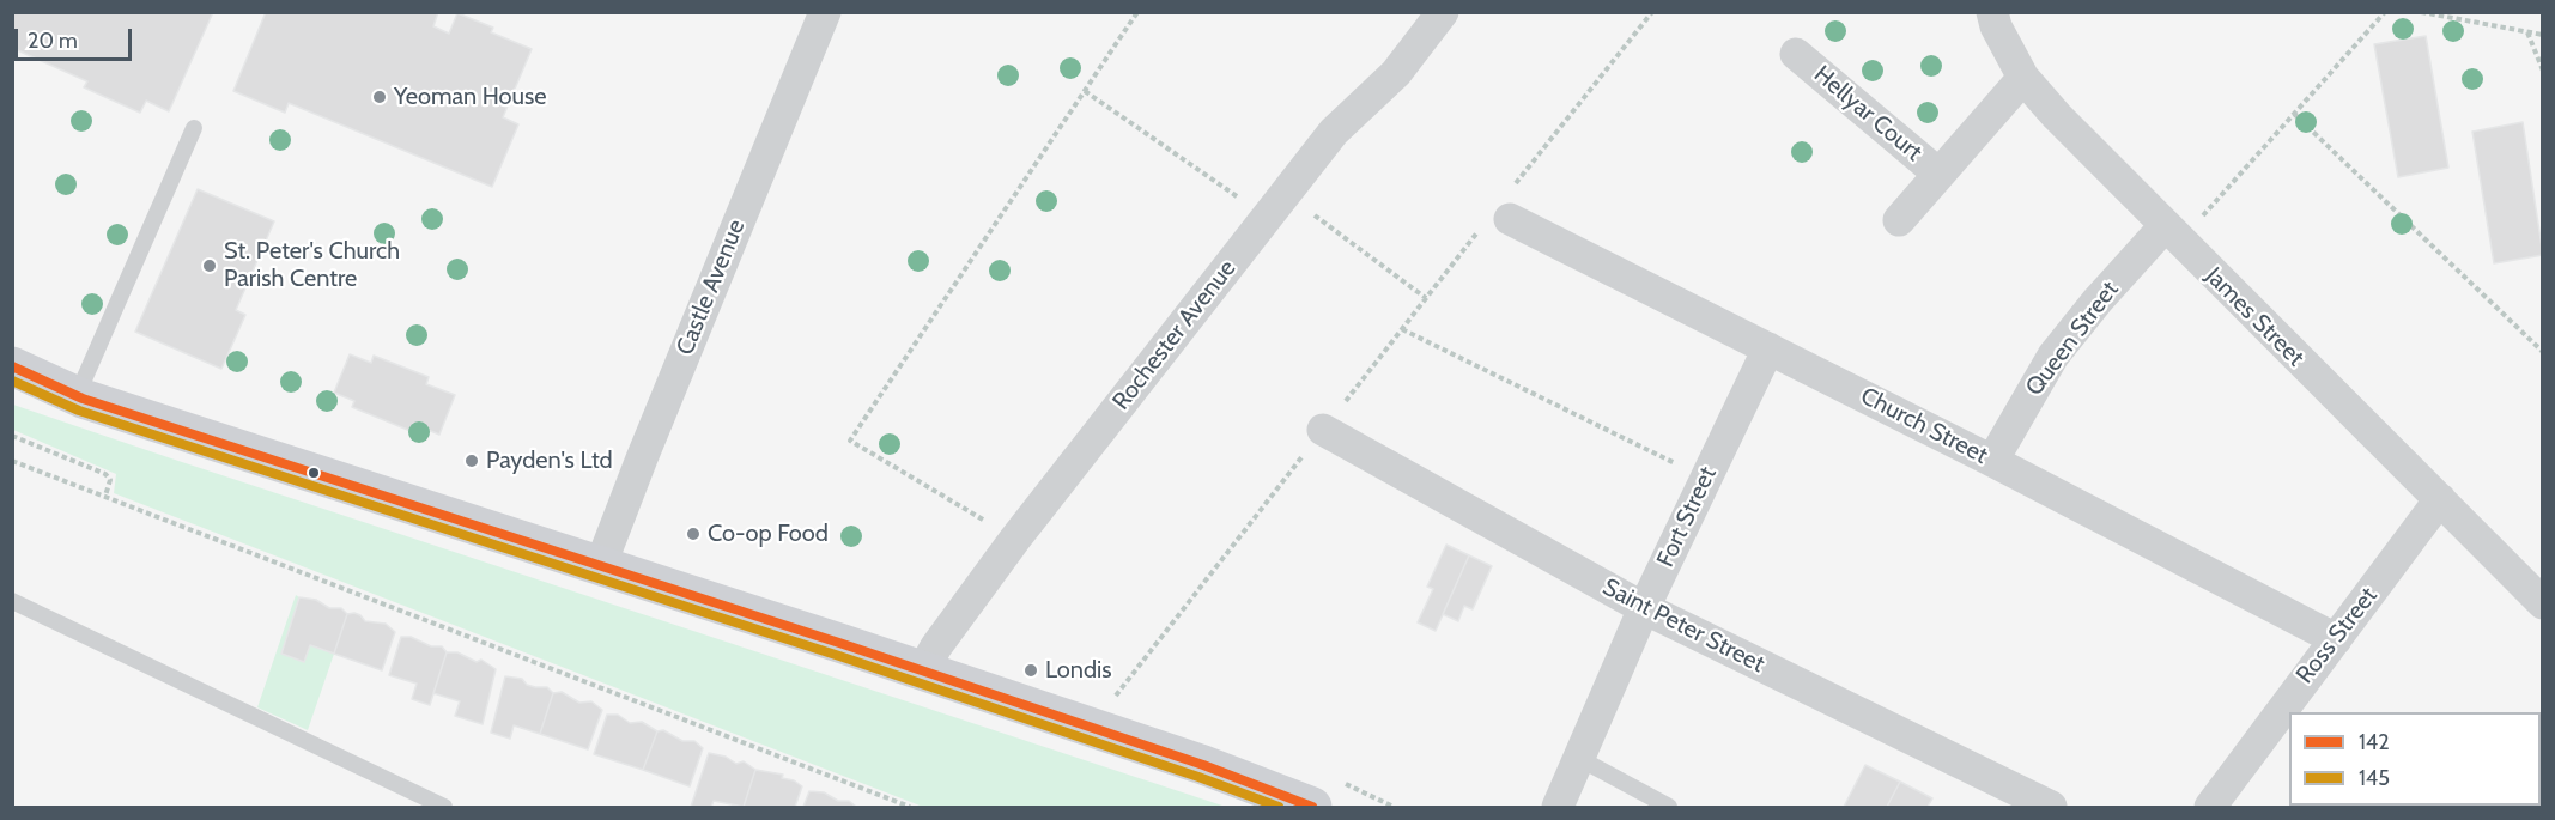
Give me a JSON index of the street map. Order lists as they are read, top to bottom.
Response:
{
  "streets": {
    "street": [
      "Hellyar Court",
      "Castle Avenue",
      "James Street",
      "Rochester Avenue",
      "Queen Street",
      "Church Street",
      "Fort Street",
      "Saint Peter Street",
      "Ross Street"
    ]
  },
  "crossings": [
    ["Hellyar Court", "James Street"],
    ["James Street", "Queen Street"],
    ["James Street", "Ross Street"],
    ["Queen Street", "Church Street"],
    ["Church Street", "Fort Street"],
    ["Church Street", "Ross Street"],
    ["Fort Street", "Saint Peter Street"]
  ],
  "places": [
    "Yeoman House",
    "St. Peter's Church Parish Centre",
    "Payden's Ltd",
    "Co-op Food",
    "Londis"
  ],
  "lines": ["transit line 142", "transit line 145"],
  "legend": ["142", "145"],
  "scale_bar": "20 m"
}
